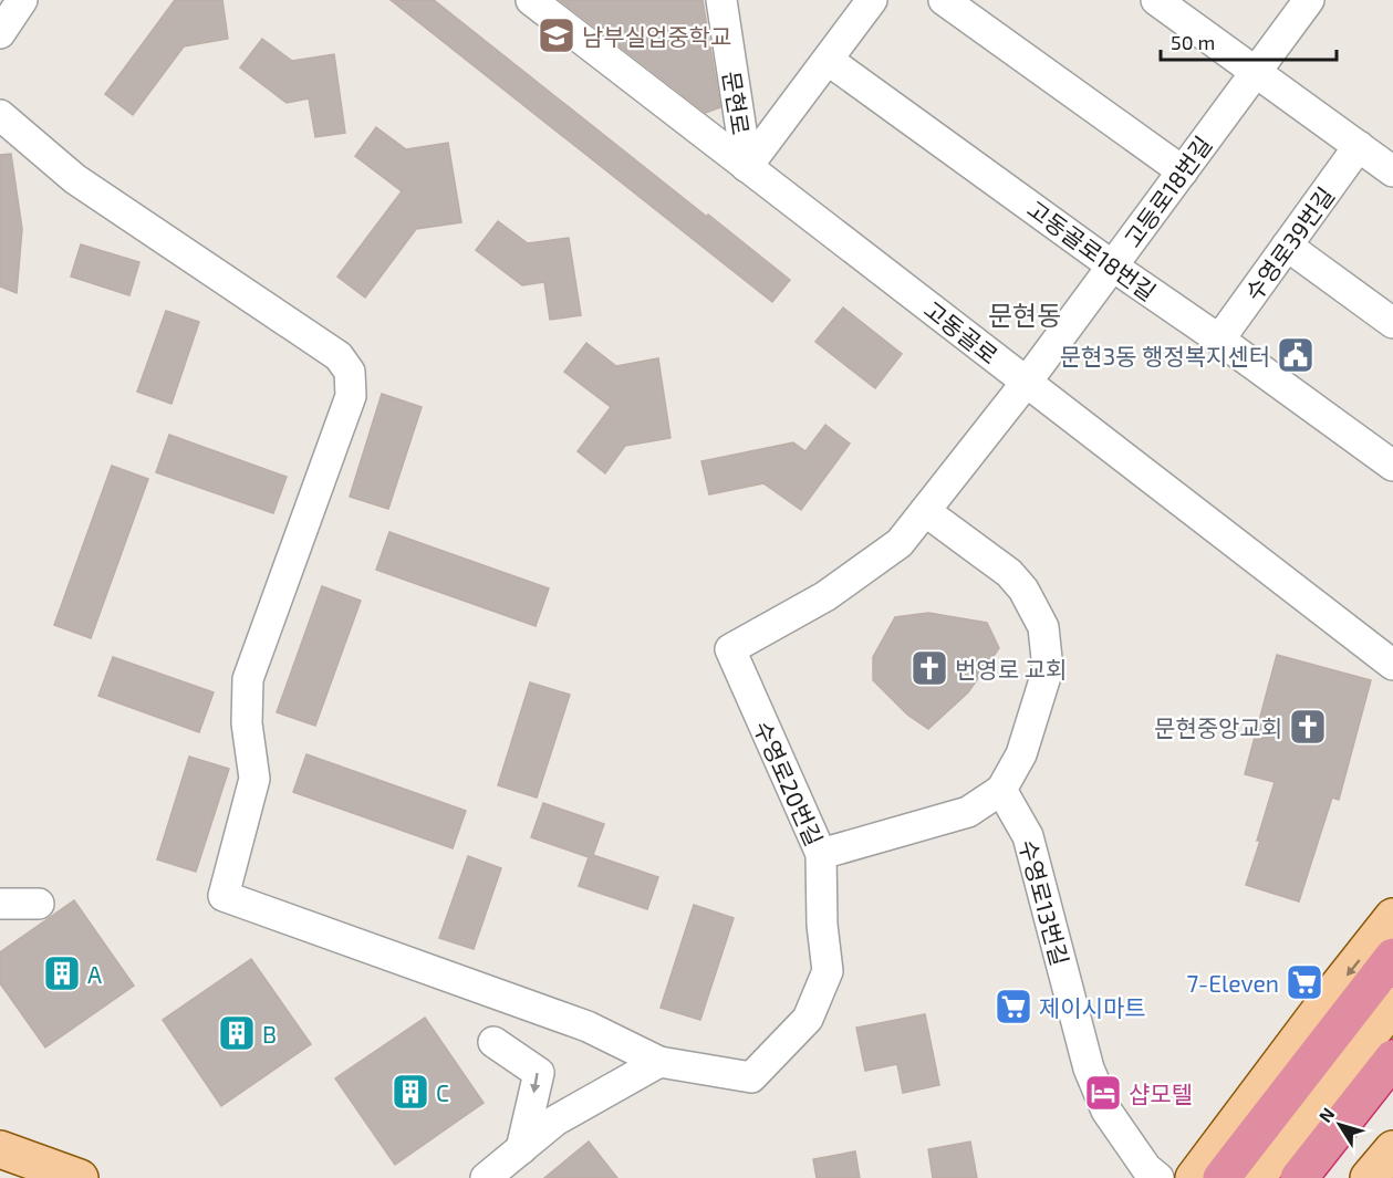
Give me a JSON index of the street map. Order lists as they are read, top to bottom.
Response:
{
  "streets": {
    "street": [
      "문현로",
      "고등로18번길",
      "수영로39번길",
      "고동골로18번길",
      "고동골로",
      "수영로20번길",
      "수영로13번길"
    ]
  },
  "crossings": [
    ["문현로", "고동골로"],
    ["고등로18번길", "고동골로18번길"],
    ["고등로18번길", "고동골로"],
    ["고등로18번길", "수영로20번길"],
    ["수영로39번길", "고동골로18번길"],
    ["고동골로", "수영로20번길"]
  ],
  "districts": ["문현동"],
  "places": {
    "school or university": ["남부실업중학교"],
    "public building": ["문현3동 행정복지센터"],
    "church": ["번영로 교회", "문현중앙교회"],
    "building": ["A", "B", "C"],
    "supermarket": ["7-Eleven", "제이시마트"],
    "hotel": ["샵모텔"]
  },
  "scale_bar": "50 m",
  "north": "top left"
}
